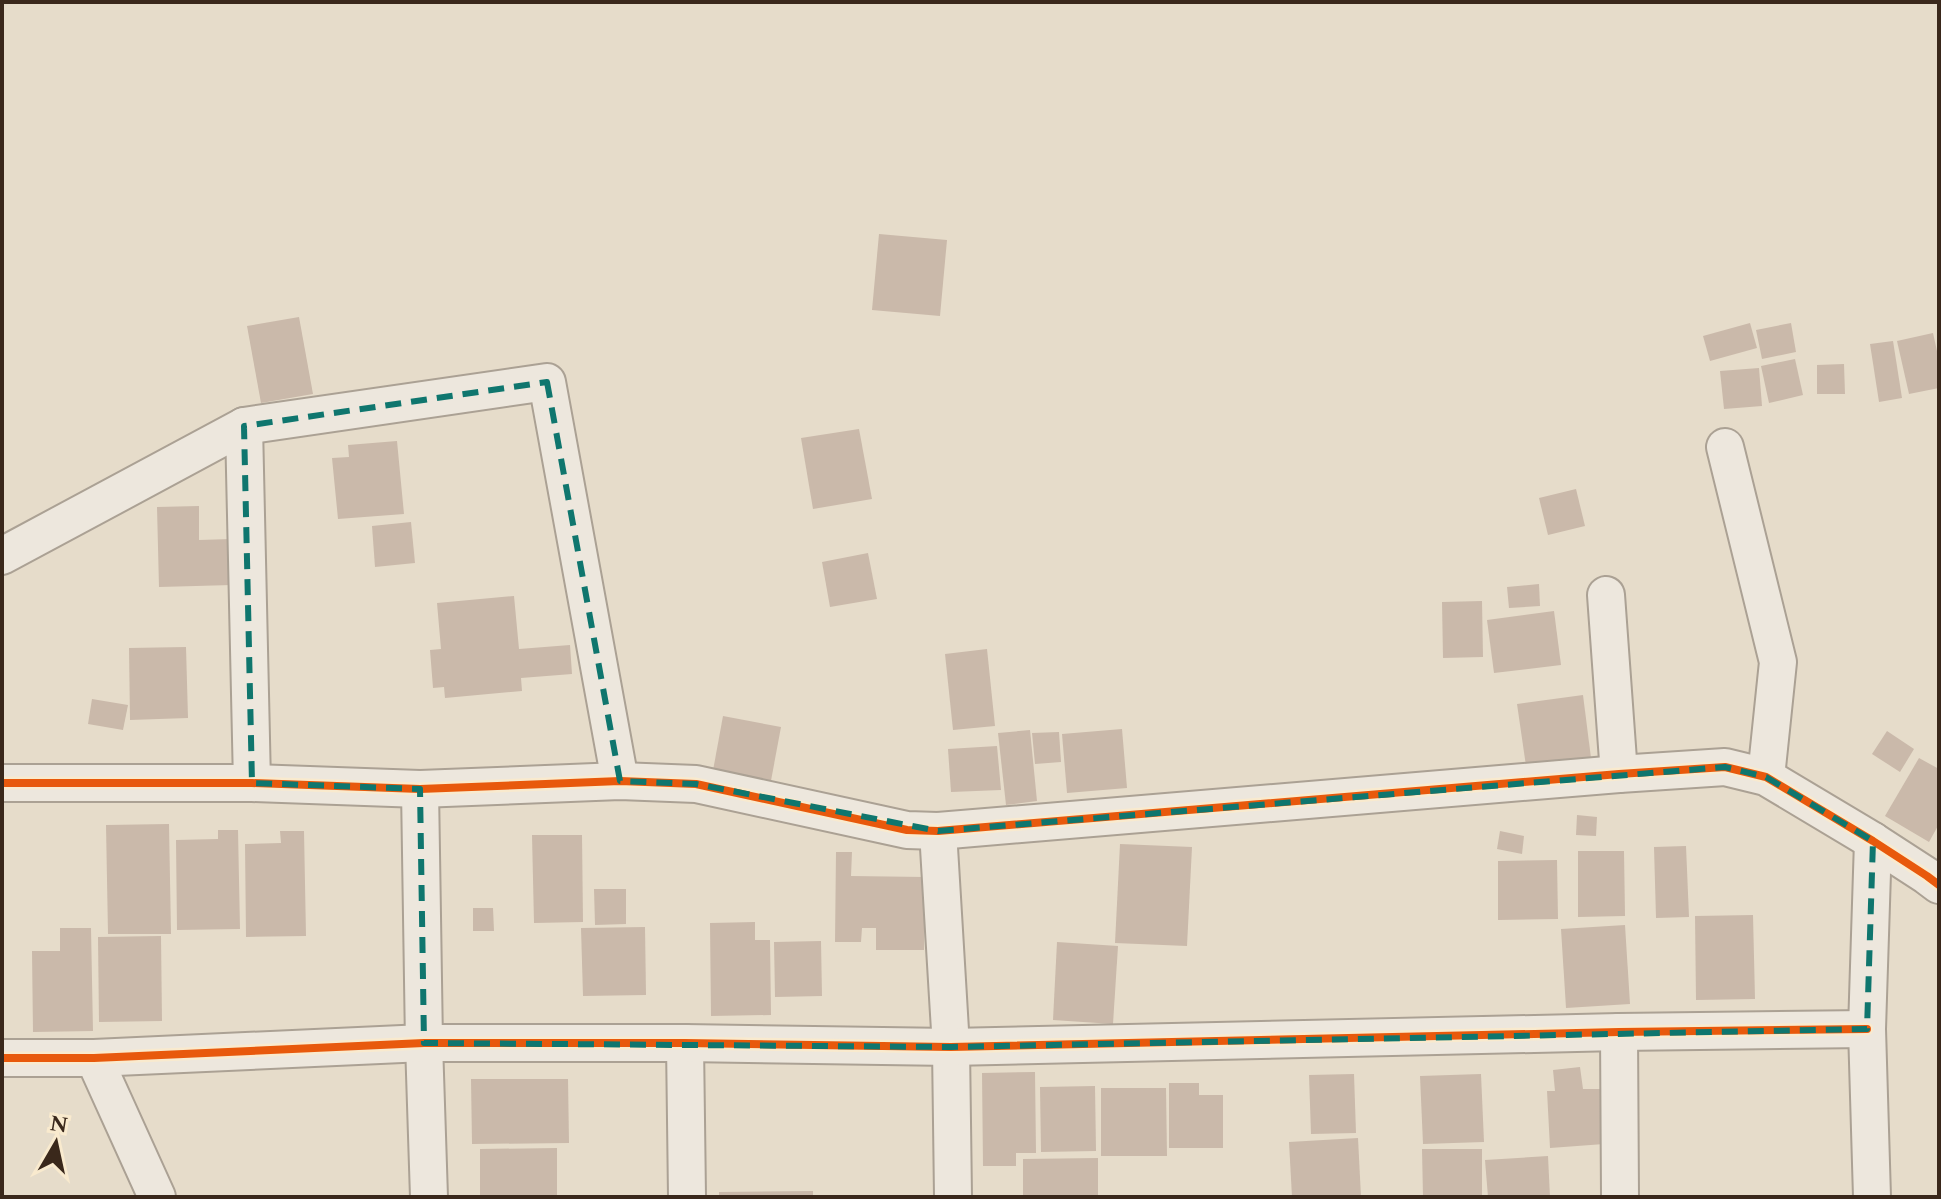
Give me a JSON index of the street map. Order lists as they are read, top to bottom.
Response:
{
  "north": "top"
}
